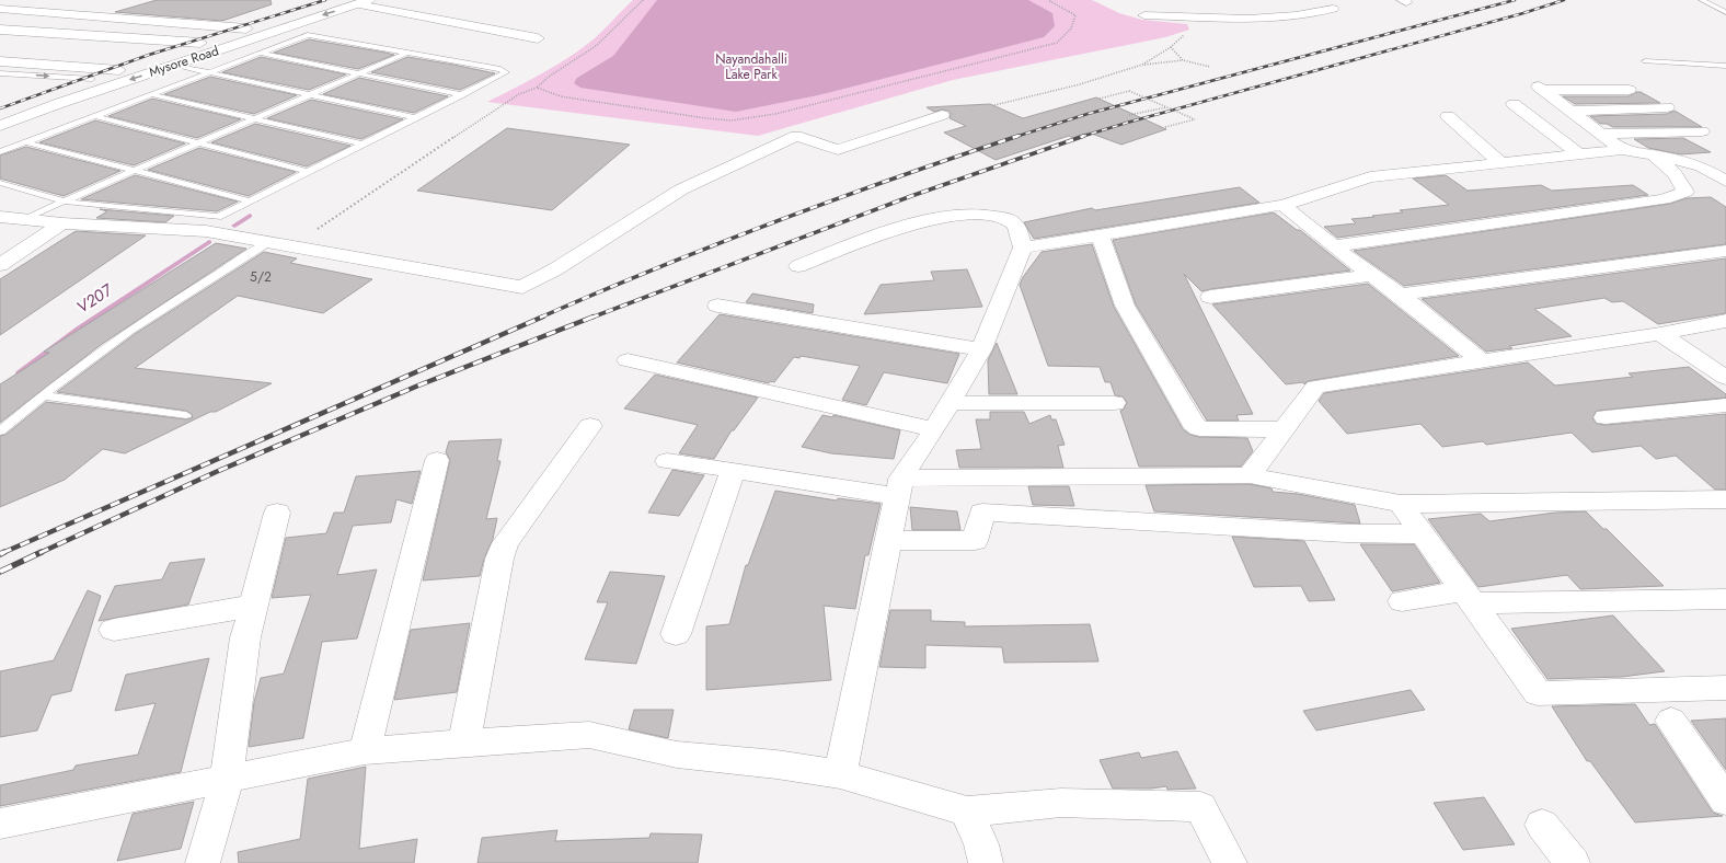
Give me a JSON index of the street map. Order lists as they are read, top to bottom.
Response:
{
  "streets": {
    "main road": ["Mysore Road"]
  },
  "water": ["V207"],
  "parks": ["Nayandahalli Lake Park"],
  "house_numbers": ["5/2"]
}
